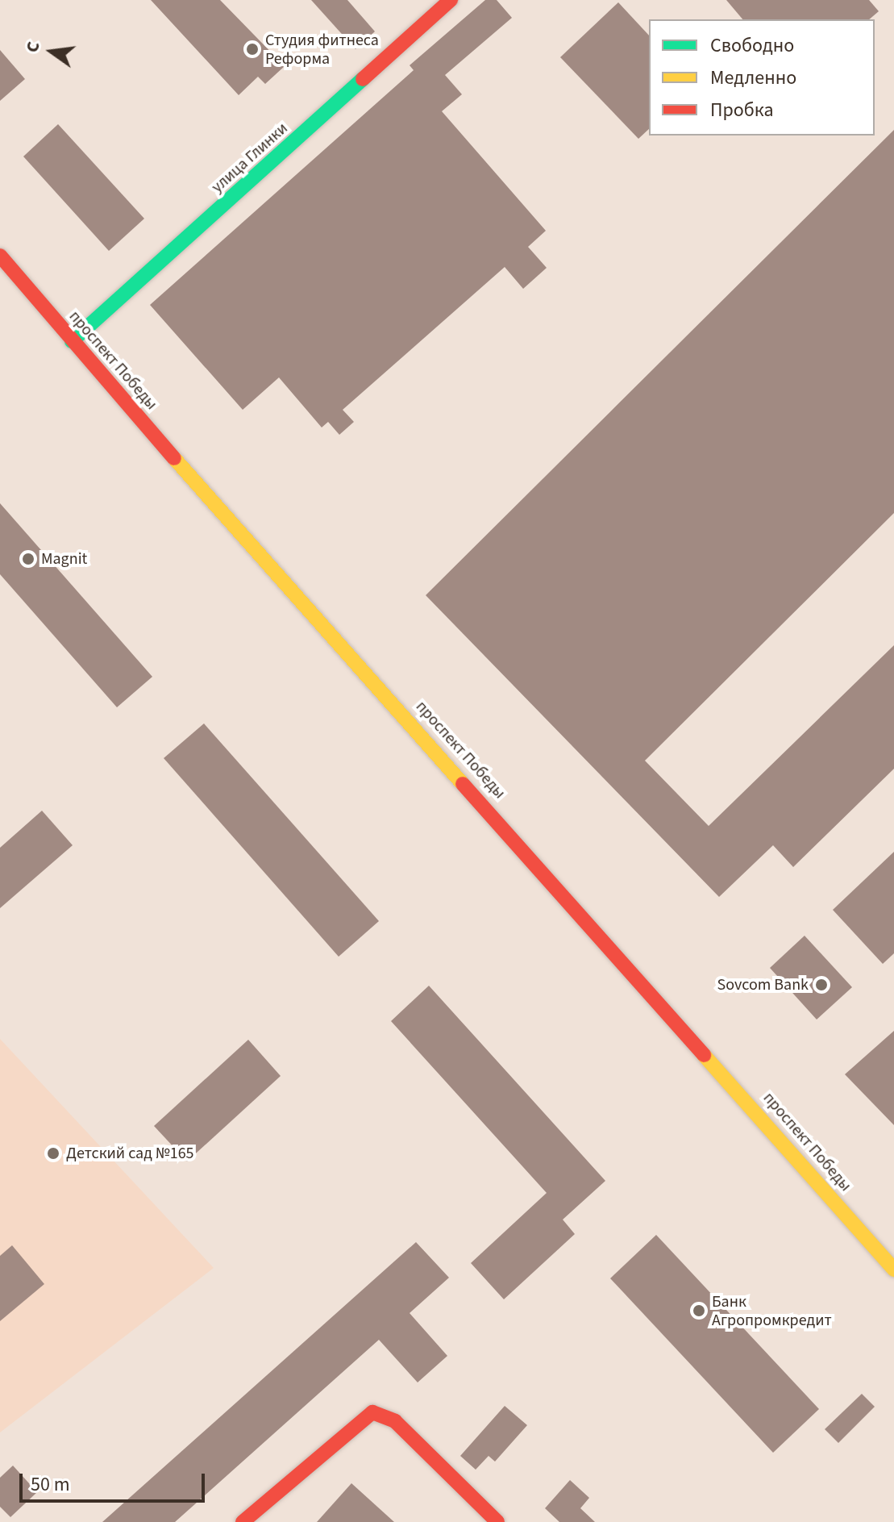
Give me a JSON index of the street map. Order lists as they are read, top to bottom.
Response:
{
  "streets": {
    "main road": ["улица Глинки", "проспект Победы"]
  },
  "crossings": [
    ["улица Глинки", "проспект Победы"]
  ],
  "places": [
    "Студия фитнеса Реформа",
    "Magnit",
    "Sovcom Bank",
    "Детский сад №165",
    "Банк Агропромкредит"
  ],
  "legend": ["Свободно", "Медленно", "Пробка"],
  "scale_bar": "50 m",
  "north": "left"
}
